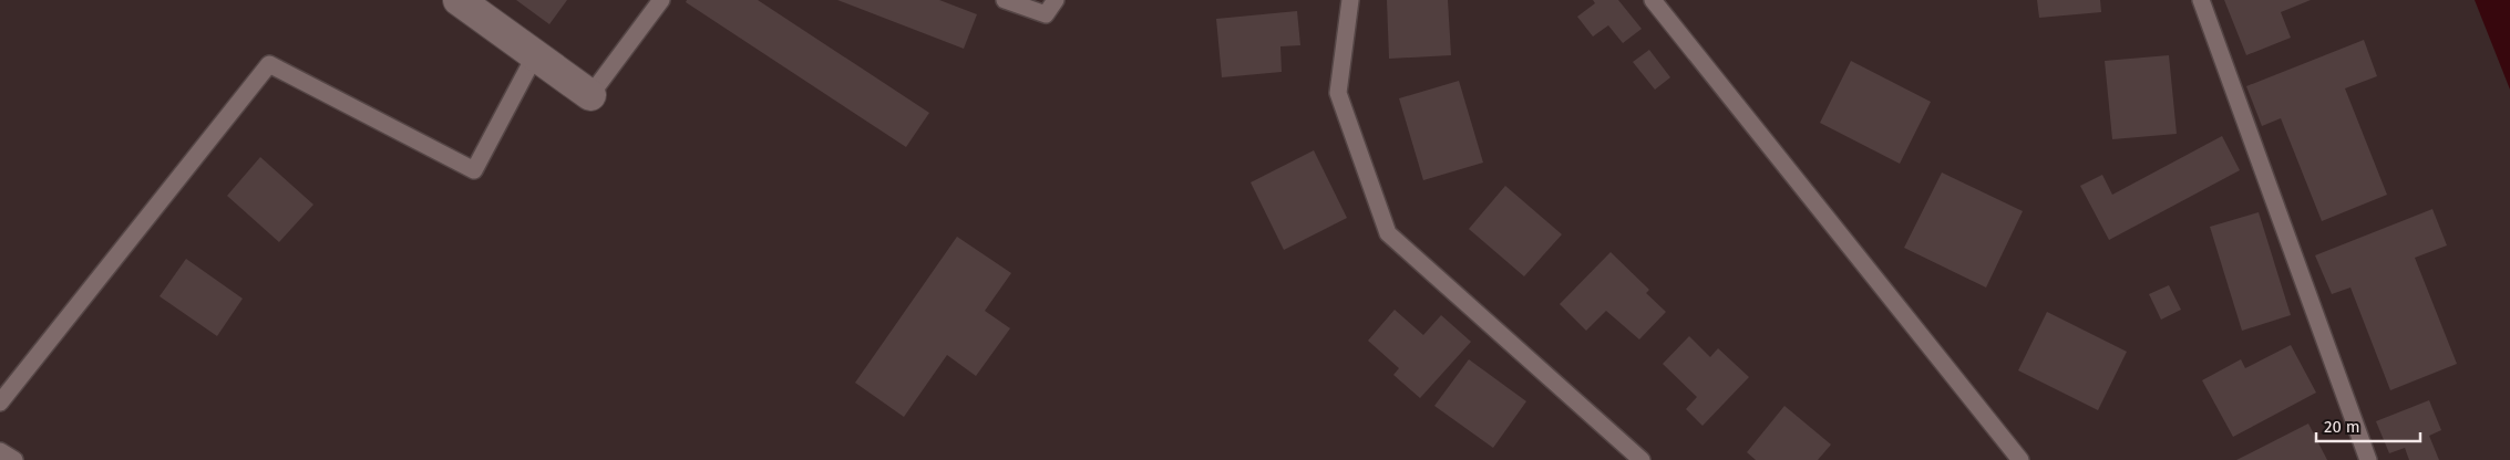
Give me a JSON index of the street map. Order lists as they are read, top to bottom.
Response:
{
  "scale_bar": "20 m"
}
